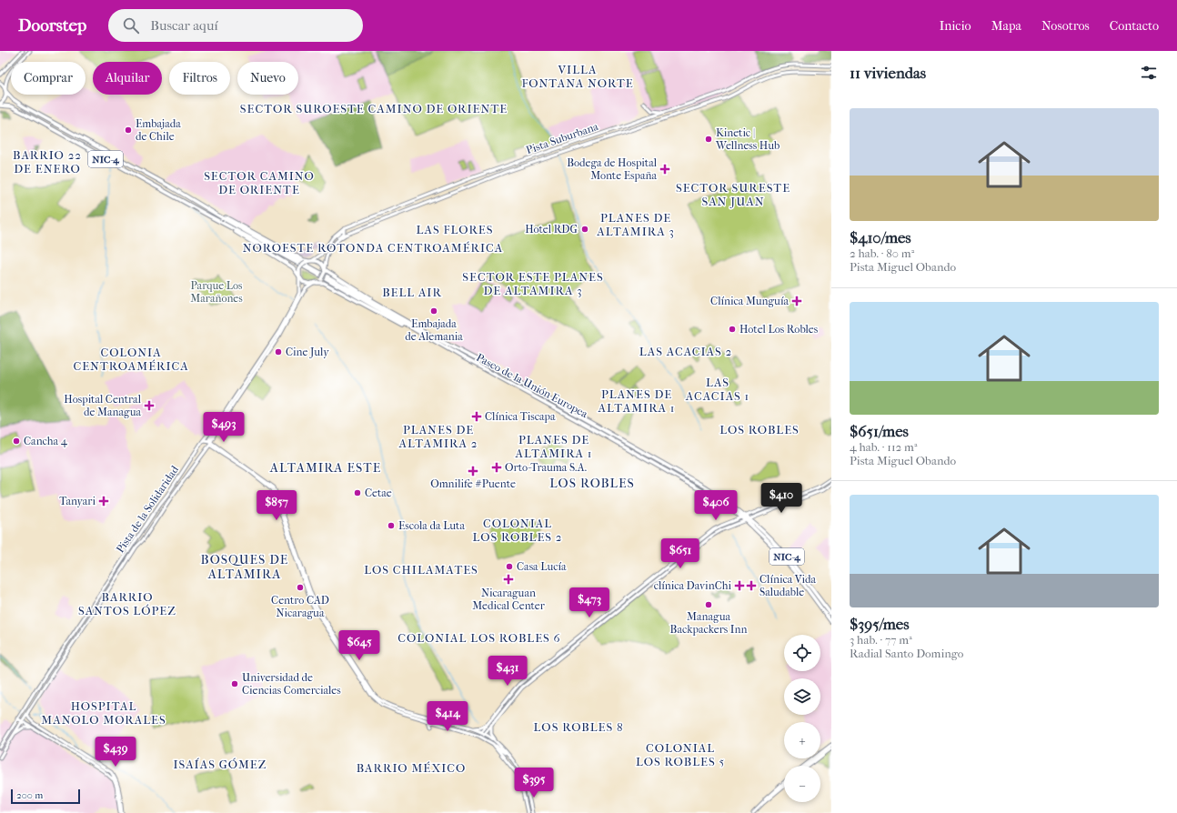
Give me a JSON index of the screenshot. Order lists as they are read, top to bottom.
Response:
{
  "streets": {
    "highway": ["NIC-4", "Paseo de la Unión Europea"],
    "main road": ["Pista Suburbana", "Pista de la Solidaridad"]
  },
  "crossings": [
    ["Pista Suburbana", "Paseo de la Unión Europea"],
    ["Pista Suburbana", "Pista de la Solidaridad"],
    ["NIC-4", "Paseo de la Unión Europea"],
    ["Paseo de la Unión Europea", "Pista de la Solidaridad"]
  ],
  "districts": [
    "VILLA FONTANA NORTE",
    "SECTOR SUROESTE CAMINO DE ORIENTE",
    "BARRIO 22 DE ENERO",
    "SECTOR CAMINO DE ORIENTE",
    "SECTOR SURESTE SAN JUAN",
    "PLANES DE ALTAMIRA 3",
    "LAS FLORES",
    "NOROESTE ROTONDA CENTROAMÉRICA",
    "SECTOR ESTE PLANES DE ALTAMIRA 3",
    "BELL AIR",
    "LAS ACACIAS 2",
    "COLONIA CENTROAMÉRICA",
    "LAS ACACIAS 1",
    "PLANES DE ALTAMIRA 1",
    "PLANES DE ALTAMIRA 2",
    "LOS ROBLES",
    "PLANES DE ALTAMIRA 1",
    "ALTAMIRA ESTE",
    "LOS ROBLES",
    "COLONIAL LOS ROBLES 2",
    "BOSQUES DE ALTAMIRA",
    "LOS CHILAMATES",
    "BARRIO SANTOS LÓPEZ",
    "COLONIAL LOS ROBLES 6",
    "HOSPITAL MANOLO MORALES",
    "LOS ROBLES 8",
    "COLONIAL LOS ROBLES 5",
    "ISAÍAS GÓMEZ",
    "BARRIO MÉXICO"
  ],
  "parks": ["Parque Los Marañones"],
  "places": {
    "other": [
      "Embajada de Chile",
      "Kinetic | Wellness Hub",
      "Hotel RDG",
      "Embajada de Alemania",
      "Hotel Los Robles",
      "Cine July",
      "Cancha 4",
      "Cetae",
      "Escola da Luta",
      "Casa Lucía",
      "Centro CAD Nicaragua",
      "Managua Backpackers Inn",
      "Universidad de Ciencias Comerciales"
    ],
    "health": [
      "Bodega de Hospital Monte España",
      "Clínica Munguía",
      "Hospital Central de Managua",
      "Clínica Tiscapa",
      "Orto-Trauma S.A.",
      "Omnilife #Puente",
      "Tanyari",
      "Nicaraguan Medical Center",
      "clínica DavinChi",
      "Clínica Vida Saludable"
    ]
  },
  "scale_bar": "200 m",
  "page": {
    "header": "Doorstep",
    "search": "Buscar aquí",
    "nav": [
      "Inicio",
      "Mapa",
      "Nosotros",
      "Contacto"
    ],
    "heading": "11 viviendas",
    "chip": [
      "Comprar",
      "Alquilar",
      "Filtros",
      "Nuevo"
    ],
    "list": [
      {
        "name": "$410/mes",
        "note": "2 hab. · 80 m² · Pista Miguel Obando"
      },
      {
        "name": "$651/mes",
        "note": "4 hab. · 112 m² · Pista Miguel Obando"
      },
      {
        "name": "$395/mes",
        "note": "3 hab. · 77 m² · Radial Santo Domingo"
      }
    ],
    "price": [
      "$493",
      "$410",
      "$857",
      "$406",
      "$651",
      "$473",
      "$645",
      "$431",
      "$414",
      "$439",
      "$395"
    ],
    "map_buttons": ["+", "−"],
    "scale": "200 m"
  }
}
